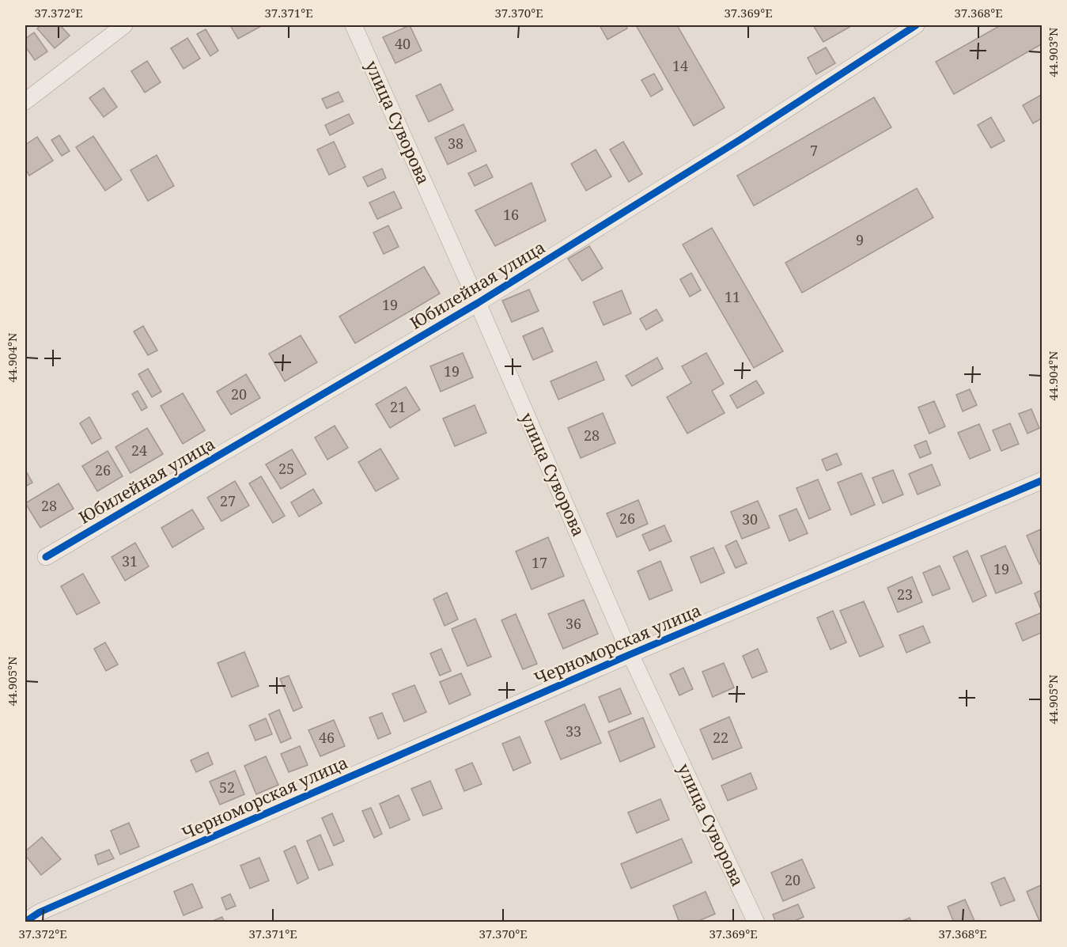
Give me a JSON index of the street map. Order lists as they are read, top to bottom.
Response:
{
  "streets": {
    "street": ["улица Суворова", "Юбилейная улица", "Черноморская улица"]
  },
  "crossings": [
    ["улица Суворова", "Юбилейная улица"],
    ["улица Суворова", "Черноморская улица"]
  ],
  "house_numbers": [
    "40",
    "14",
    "38",
    "7",
    "16",
    "9",
    "11",
    "19",
    "19",
    "20",
    "21",
    "28",
    "24",
    "25",
    "26",
    "27",
    "28",
    "26",
    "30",
    "31",
    "17",
    "19",
    "23",
    "36",
    "33",
    "46",
    "22",
    "52",
    "20"
  ],
  "coordinates": [
    "37.372°E",
    "37.371°E",
    "37.370°E",
    "37.369°E",
    "37.368°E",
    "44.903°N",
    "44.904°N",
    "44.905°N"
  ]
}
